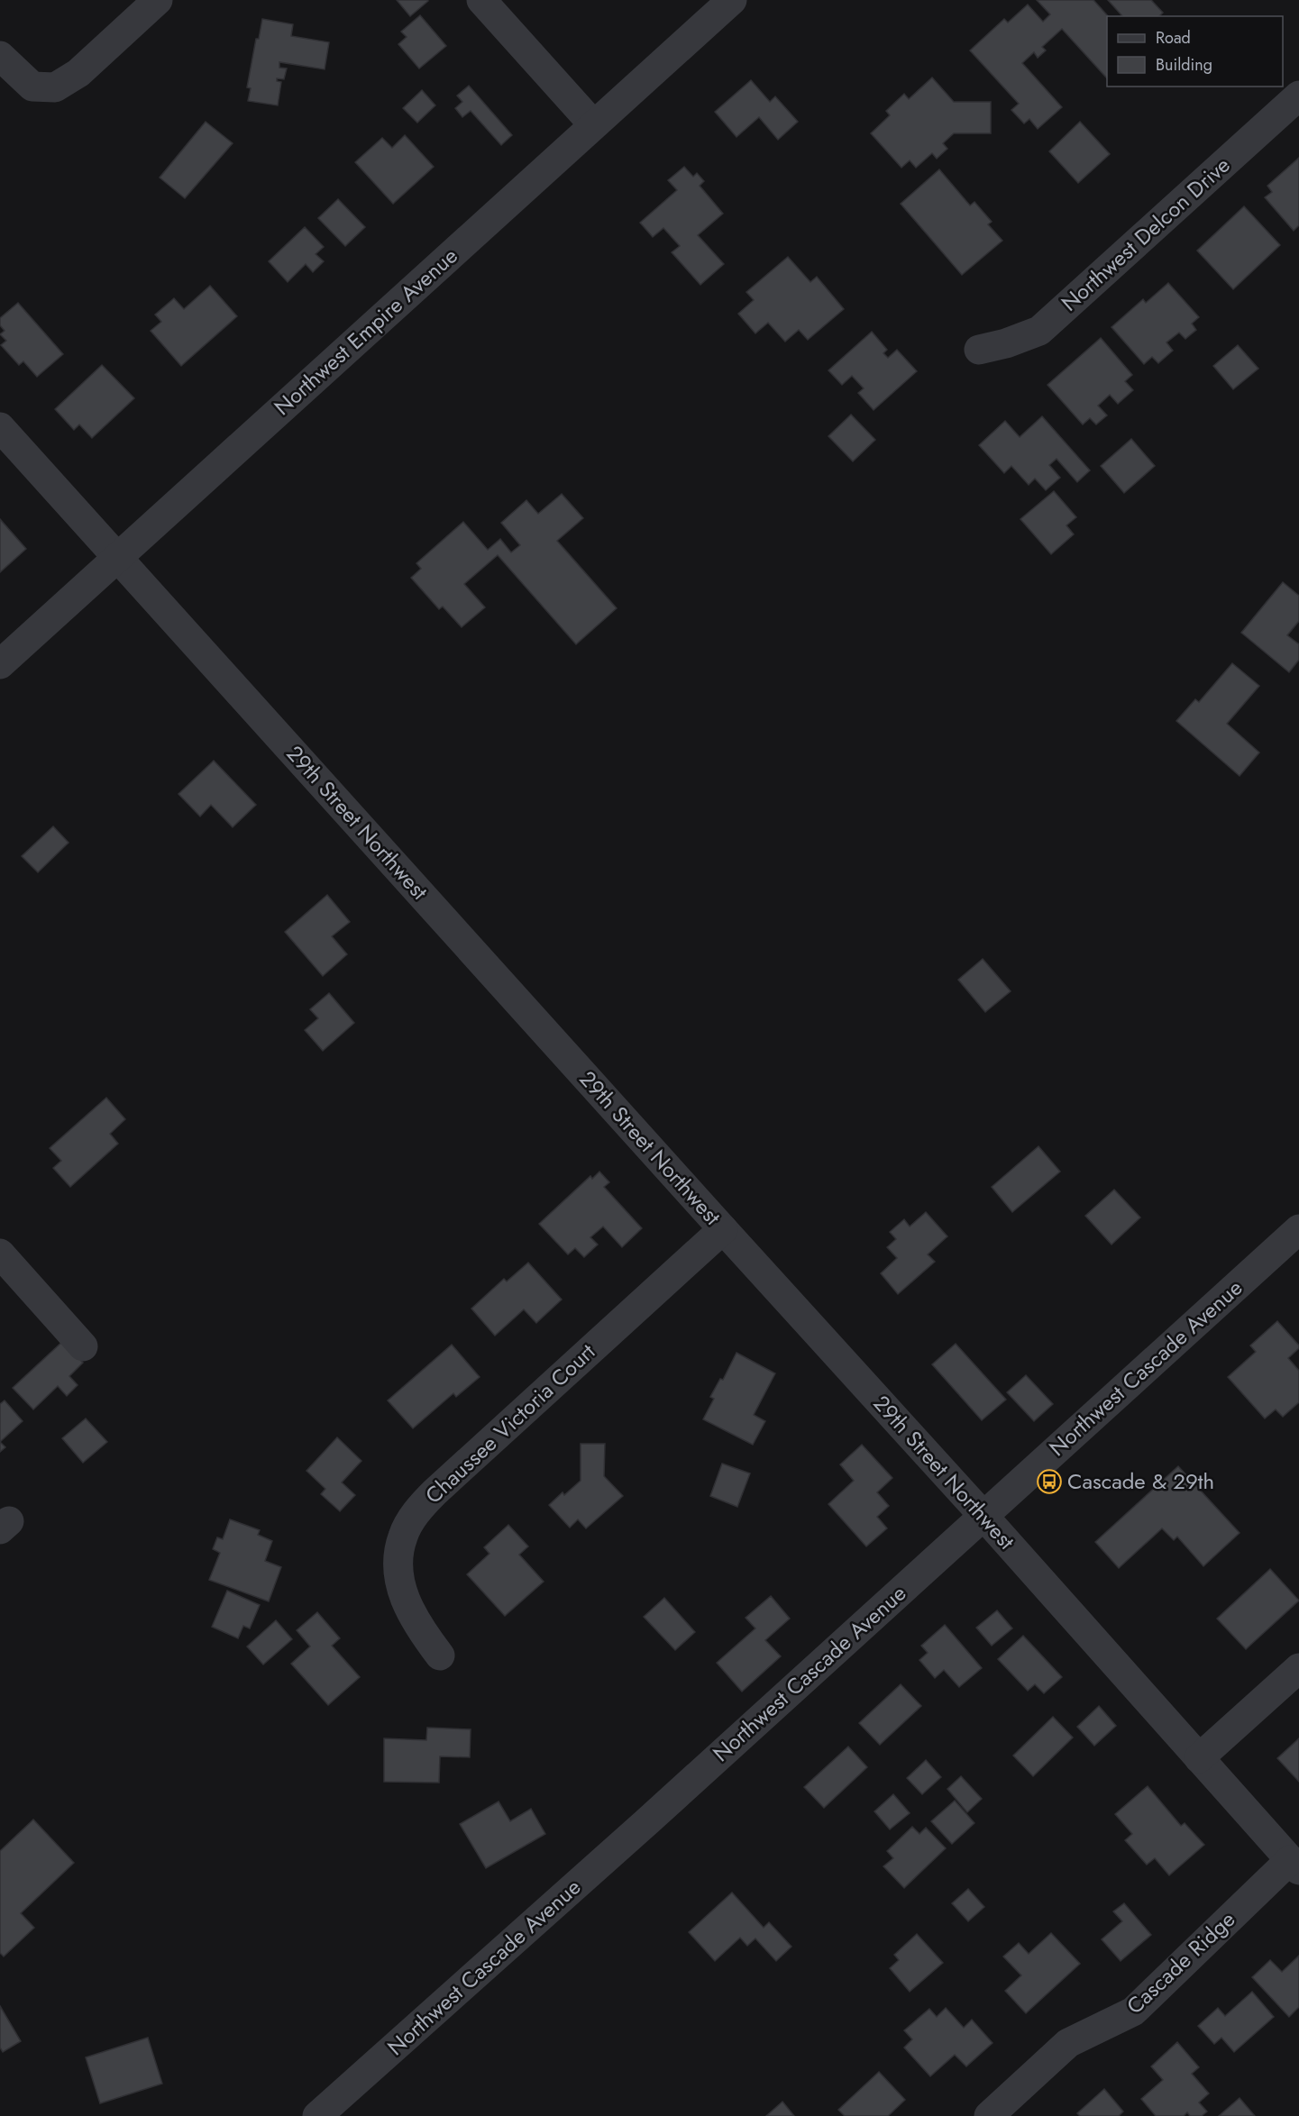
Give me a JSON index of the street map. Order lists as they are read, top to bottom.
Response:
{
  "streets": {
    "street": [
      "Northwest Delcon Drive",
      "Northwest Empire Avenue",
      "29th Street Northwest",
      "Northwest Cascade Avenue",
      "Chaussee Victoria Court",
      "Cascade Ridge"
    ]
  },
  "crossings": [
    ["Northwest Empire Avenue", "29th Street Northwest"],
    ["29th Street Northwest", "Northwest Cascade Avenue"],
    ["29th Street Northwest", "Chaussee Victoria Court"],
    ["29th Street Northwest", "Cascade Ridge"]
  ],
  "places": {
    "bus stop": ["Cascade & 29th"]
  },
  "legend": ["Road", "Building"]
}
